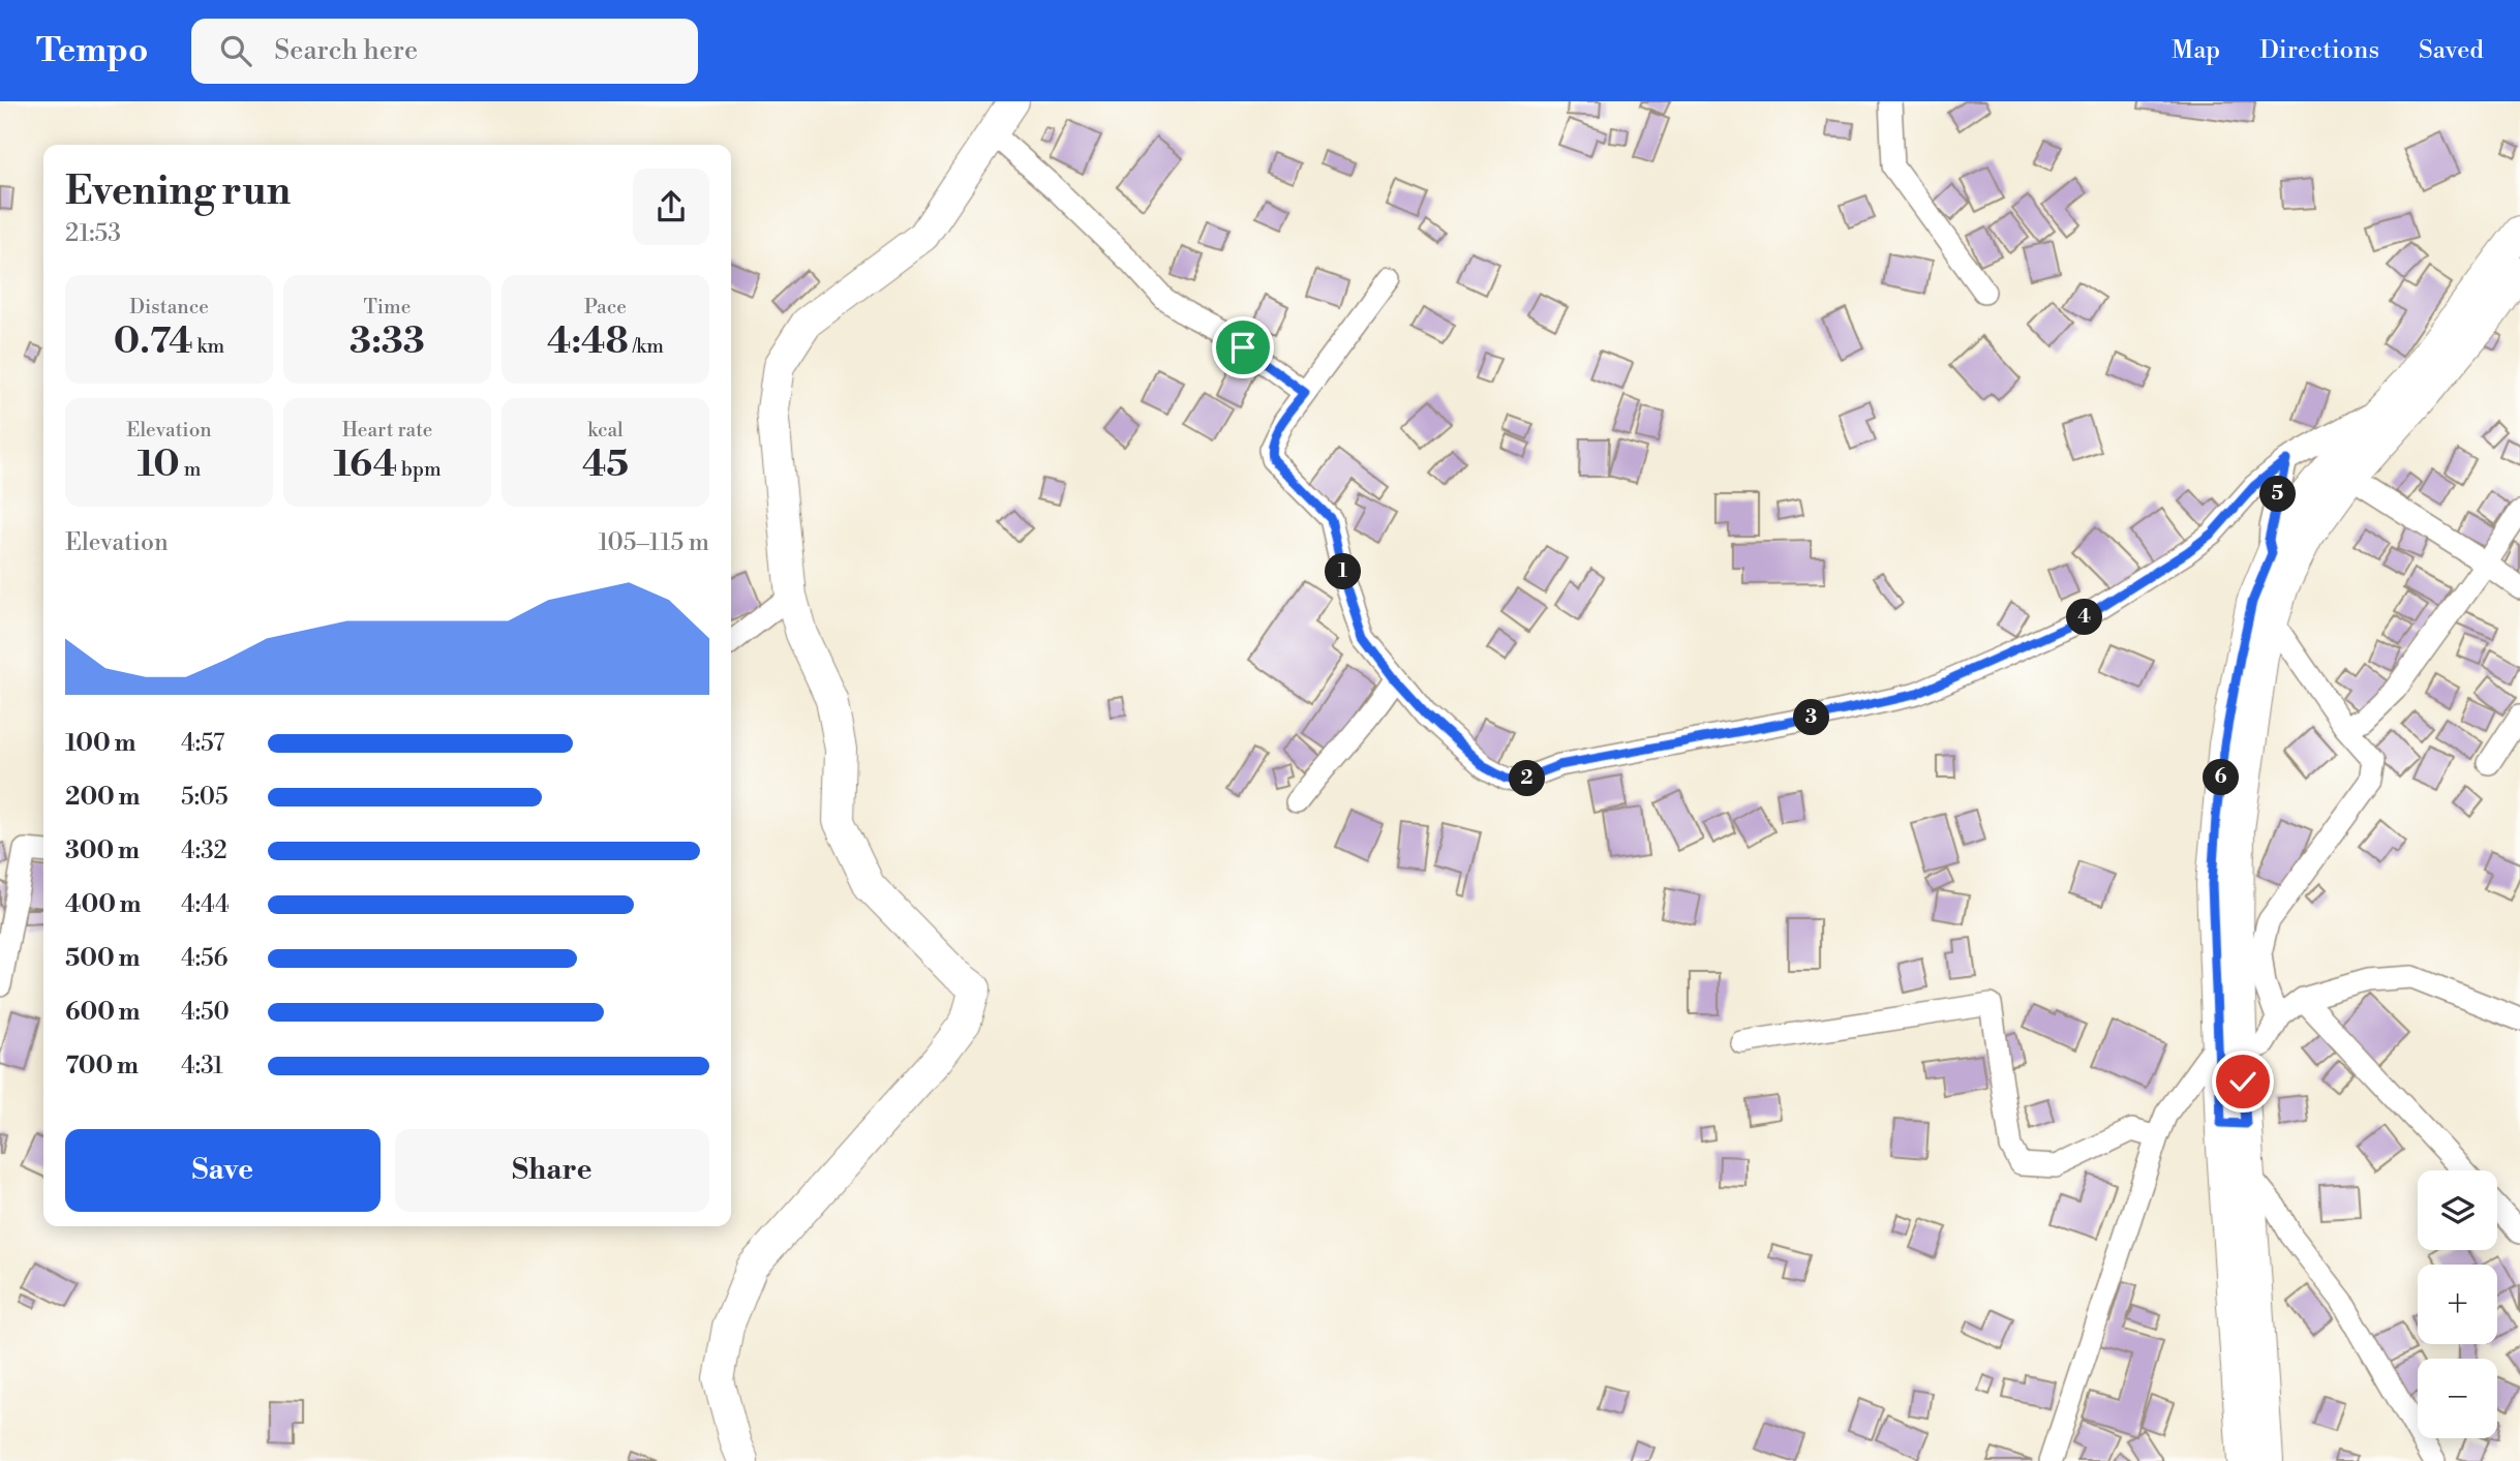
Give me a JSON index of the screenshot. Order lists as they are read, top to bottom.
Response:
{
  "page": {
    "header": "Tempo",
    "search": "Search here",
    "nav": ["Map", "Directions", "Saved"],
    "heading": ["Evening run", "21:53"],
    "stats": [
      ["Distance", "0.74 km"],
      ["Time", "3:33"],
      ["Pace", "4:48 /km"],
      ["Elevation", "10 m"],
      ["Heart rate", "164 bpm"],
      ["kcal", "45"]
    ],
    "pins": [
      "5",
      "1",
      "4",
      "3",
      "6",
      "2"
    ],
    "chart": ["Elevation", "105–115 m"],
    "list": [
      {
        "name": "100 m",
        "note": "4:57"
      },
      {
        "name": "200 m",
        "note": "5:05"
      },
      {
        "name": "300 m",
        "note": "4:32"
      },
      {
        "name": "400 m",
        "note": "4:44"
      },
      {
        "name": "500 m",
        "note": "4:56"
      },
      {
        "name": "600 m",
        "note": "4:50"
      },
      {
        "name": "700 m",
        "note": "4:31"
      }
    ],
    "buttons": ["Save", "Share"],
    "map_buttons": ["+", "−"]
  }
}
